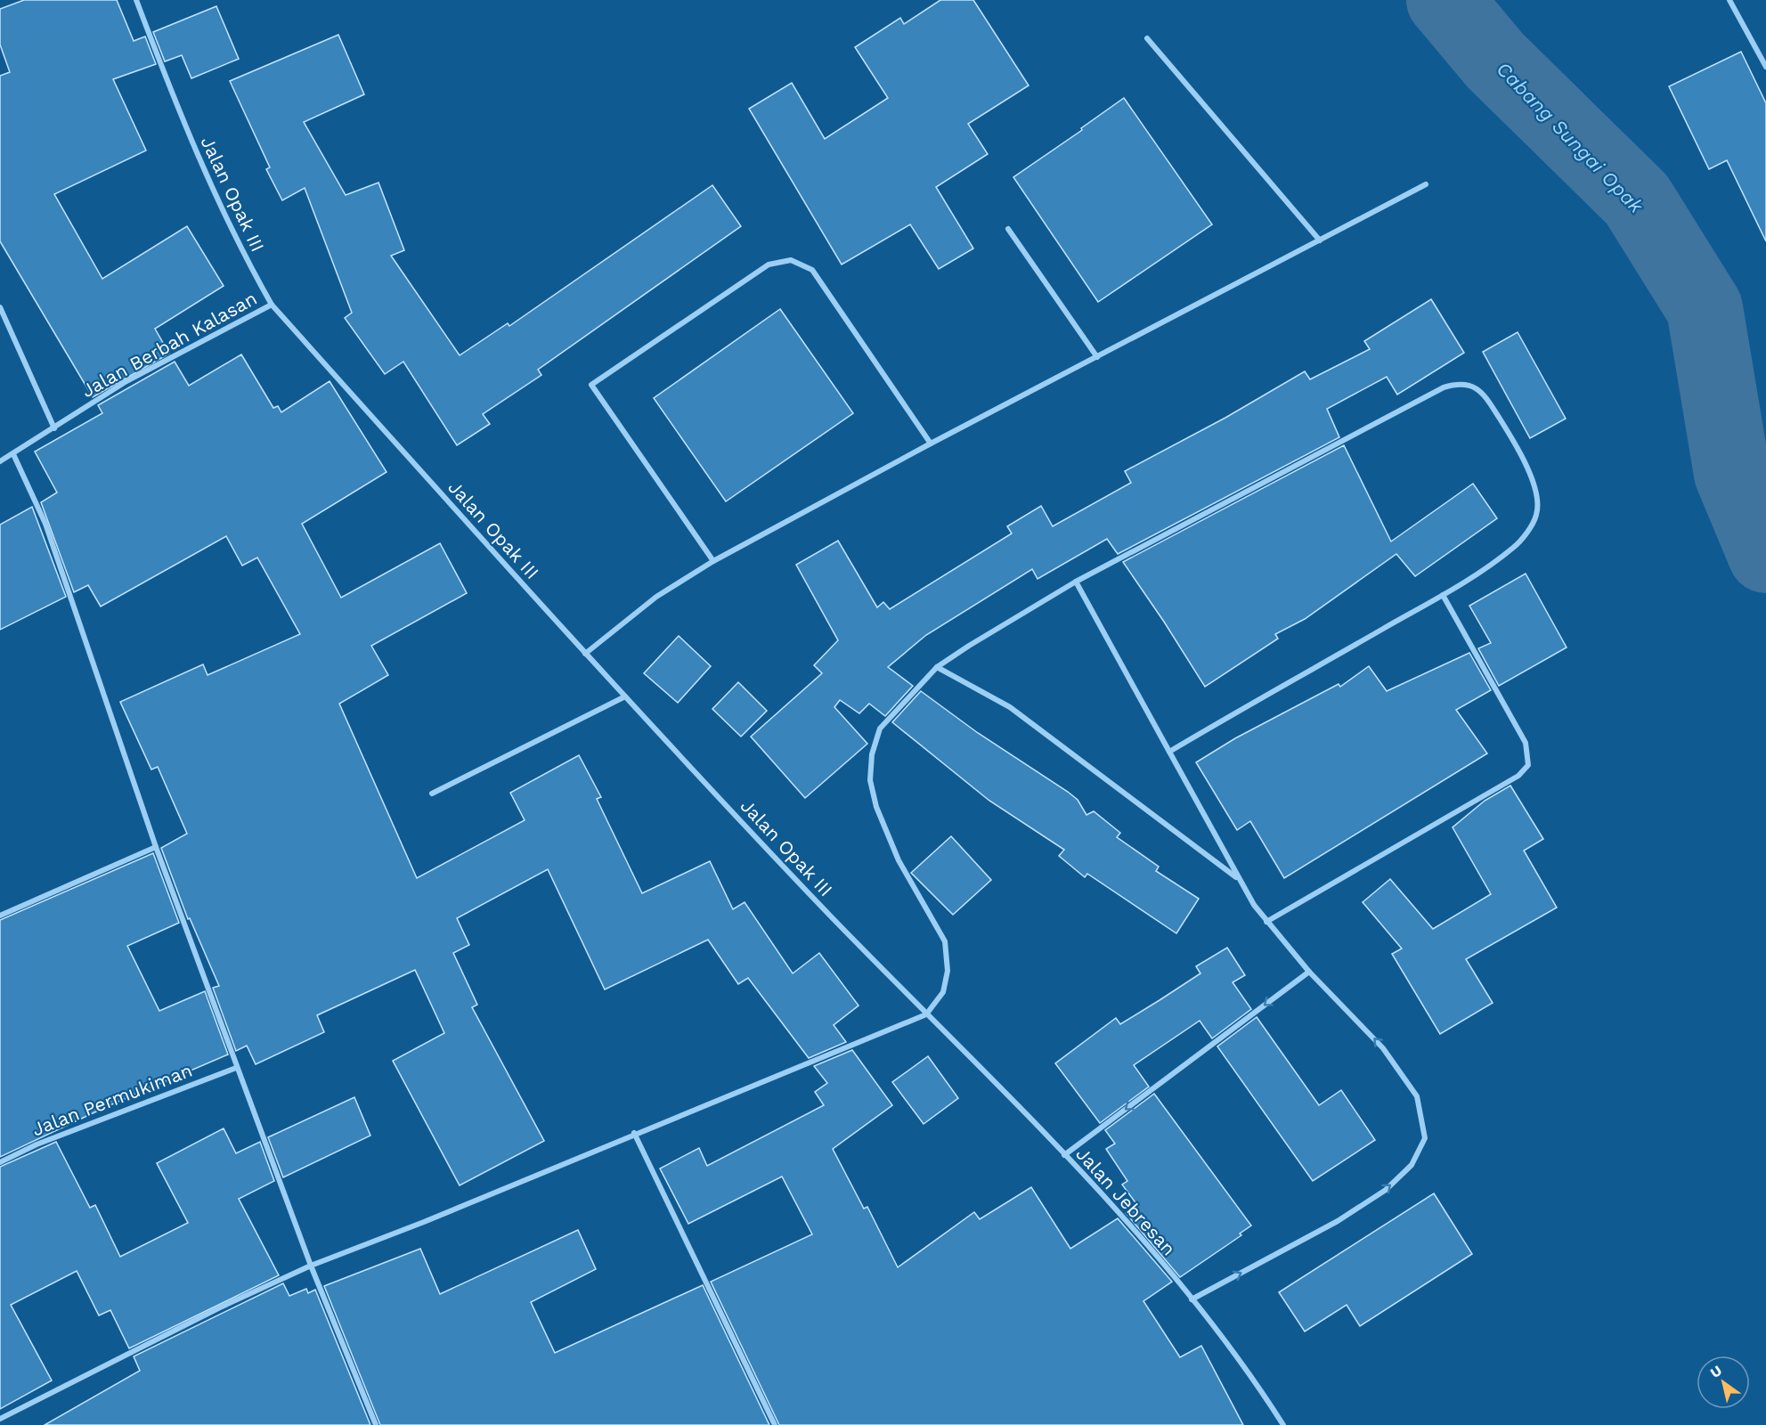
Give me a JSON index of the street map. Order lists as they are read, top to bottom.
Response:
{
  "streets": {
    "street": [
      "Jalan Opak III",
      "Jalan Berbah Kalasan",
      "Jalan Permukiman",
      "Jalan Jebresan"
    ]
  },
  "crossings": [
    ["Jalan Opak III", "Jalan Berbah Kalasan"],
    ["Jalan Opak III", "Jalan Jebresan"]
  ],
  "water": ["Cabang Sungai Opak"],
  "north": "top left"
}
